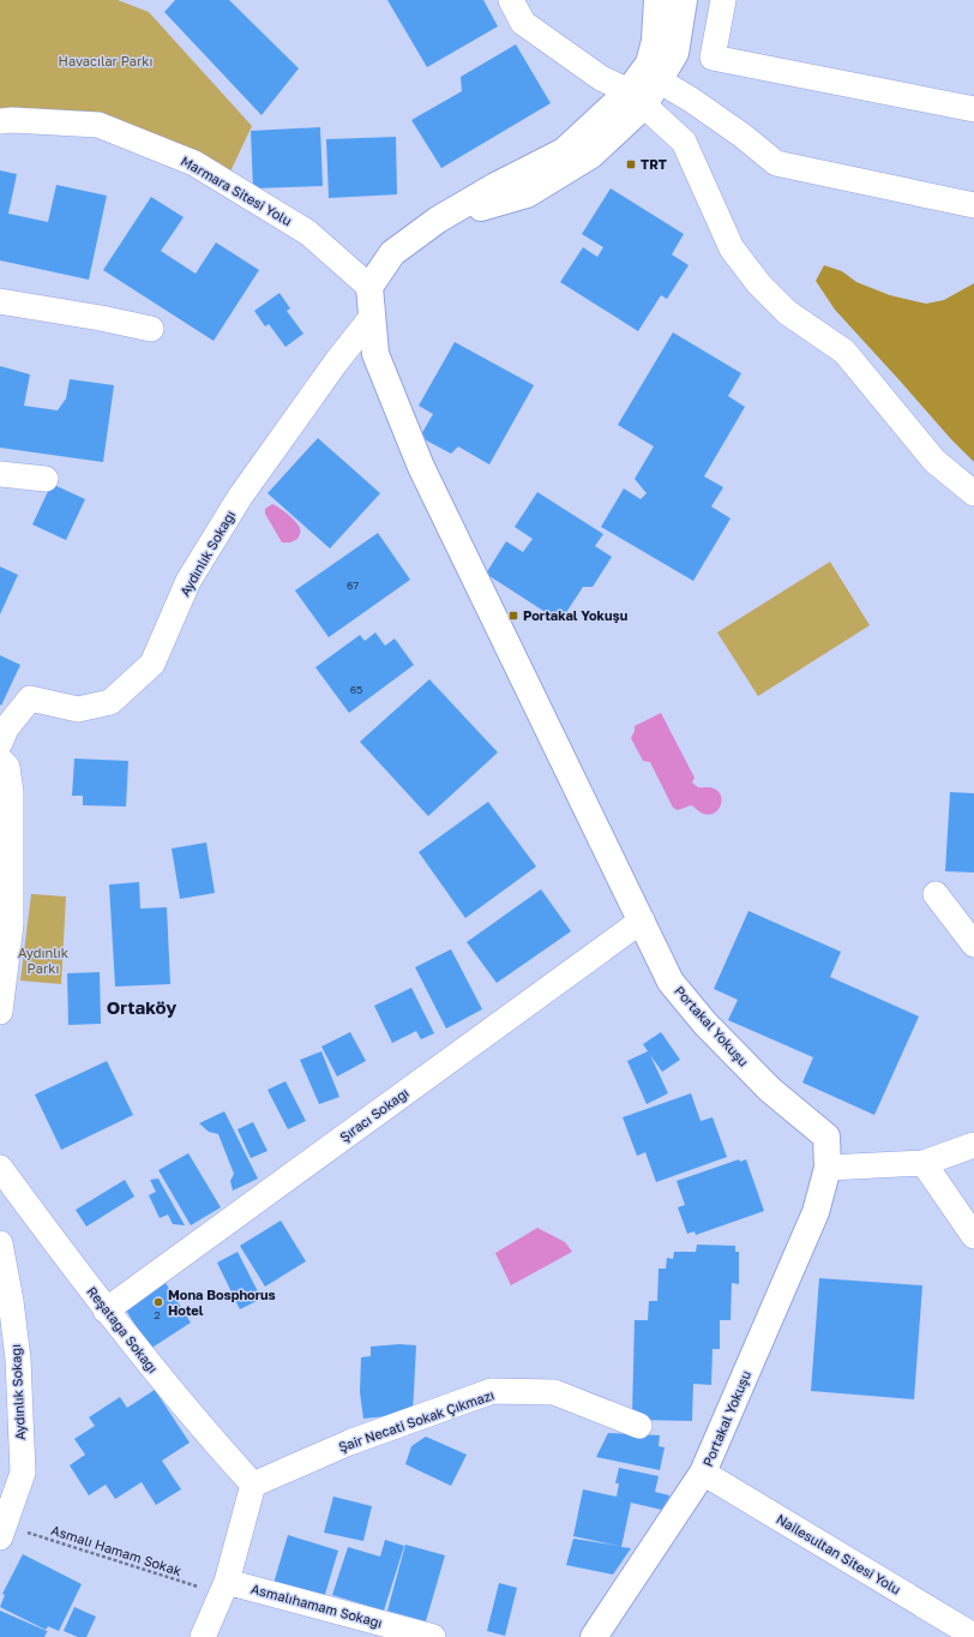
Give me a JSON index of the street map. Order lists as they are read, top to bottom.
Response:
{
  "streets": {
    "main road": ["Portakal Yokuşu"],
    "street": [
      "Marmara Sitesi Yolu",
      "Aydınlık Sokağı",
      "Şıracı Sokağı",
      "Reşatağa Sokağı",
      "Şair Necati Sokak Çıkmazı",
      "Nailesultan Sitesi Yolu",
      "Asmalıhamam Sokağı"
    ],
    "path": ["Asmalı Hamam Sokak"]
  },
  "crossings": [
    ["Marmara Sitesi Yolu", "Portakal Yokuşu"],
    ["Aydınlık Sokağı", "Portakal Yokuşu"],
    ["Aydınlık Sokağı", "Asmalı Hamam Sokak"],
    ["Portakal Yokuşu", "Şıracı Sokağı"],
    ["Portakal Yokuşu", "Nailesultan Sitesi Yolu"],
    ["Şıracı Sokağı", "Reşatağa Sokağı"],
    ["Reşatağa Sokağı", "Şair Necati Sokak Çıkmazı"],
    ["Asmalı Hamam Sokak", "Asmalıhamam Sokağı"]
  ],
  "districts": ["Ortaköy"],
  "parks": ["Havacılar Parkı", "Aydınlık Parkı"],
  "places": {
    "transit": ["TRT", "Portakal Yokuşu"],
    "other": ["Mona Bosphorus Hotel"]
  },
  "house_numbers": ["67", "65", "2"]
}
